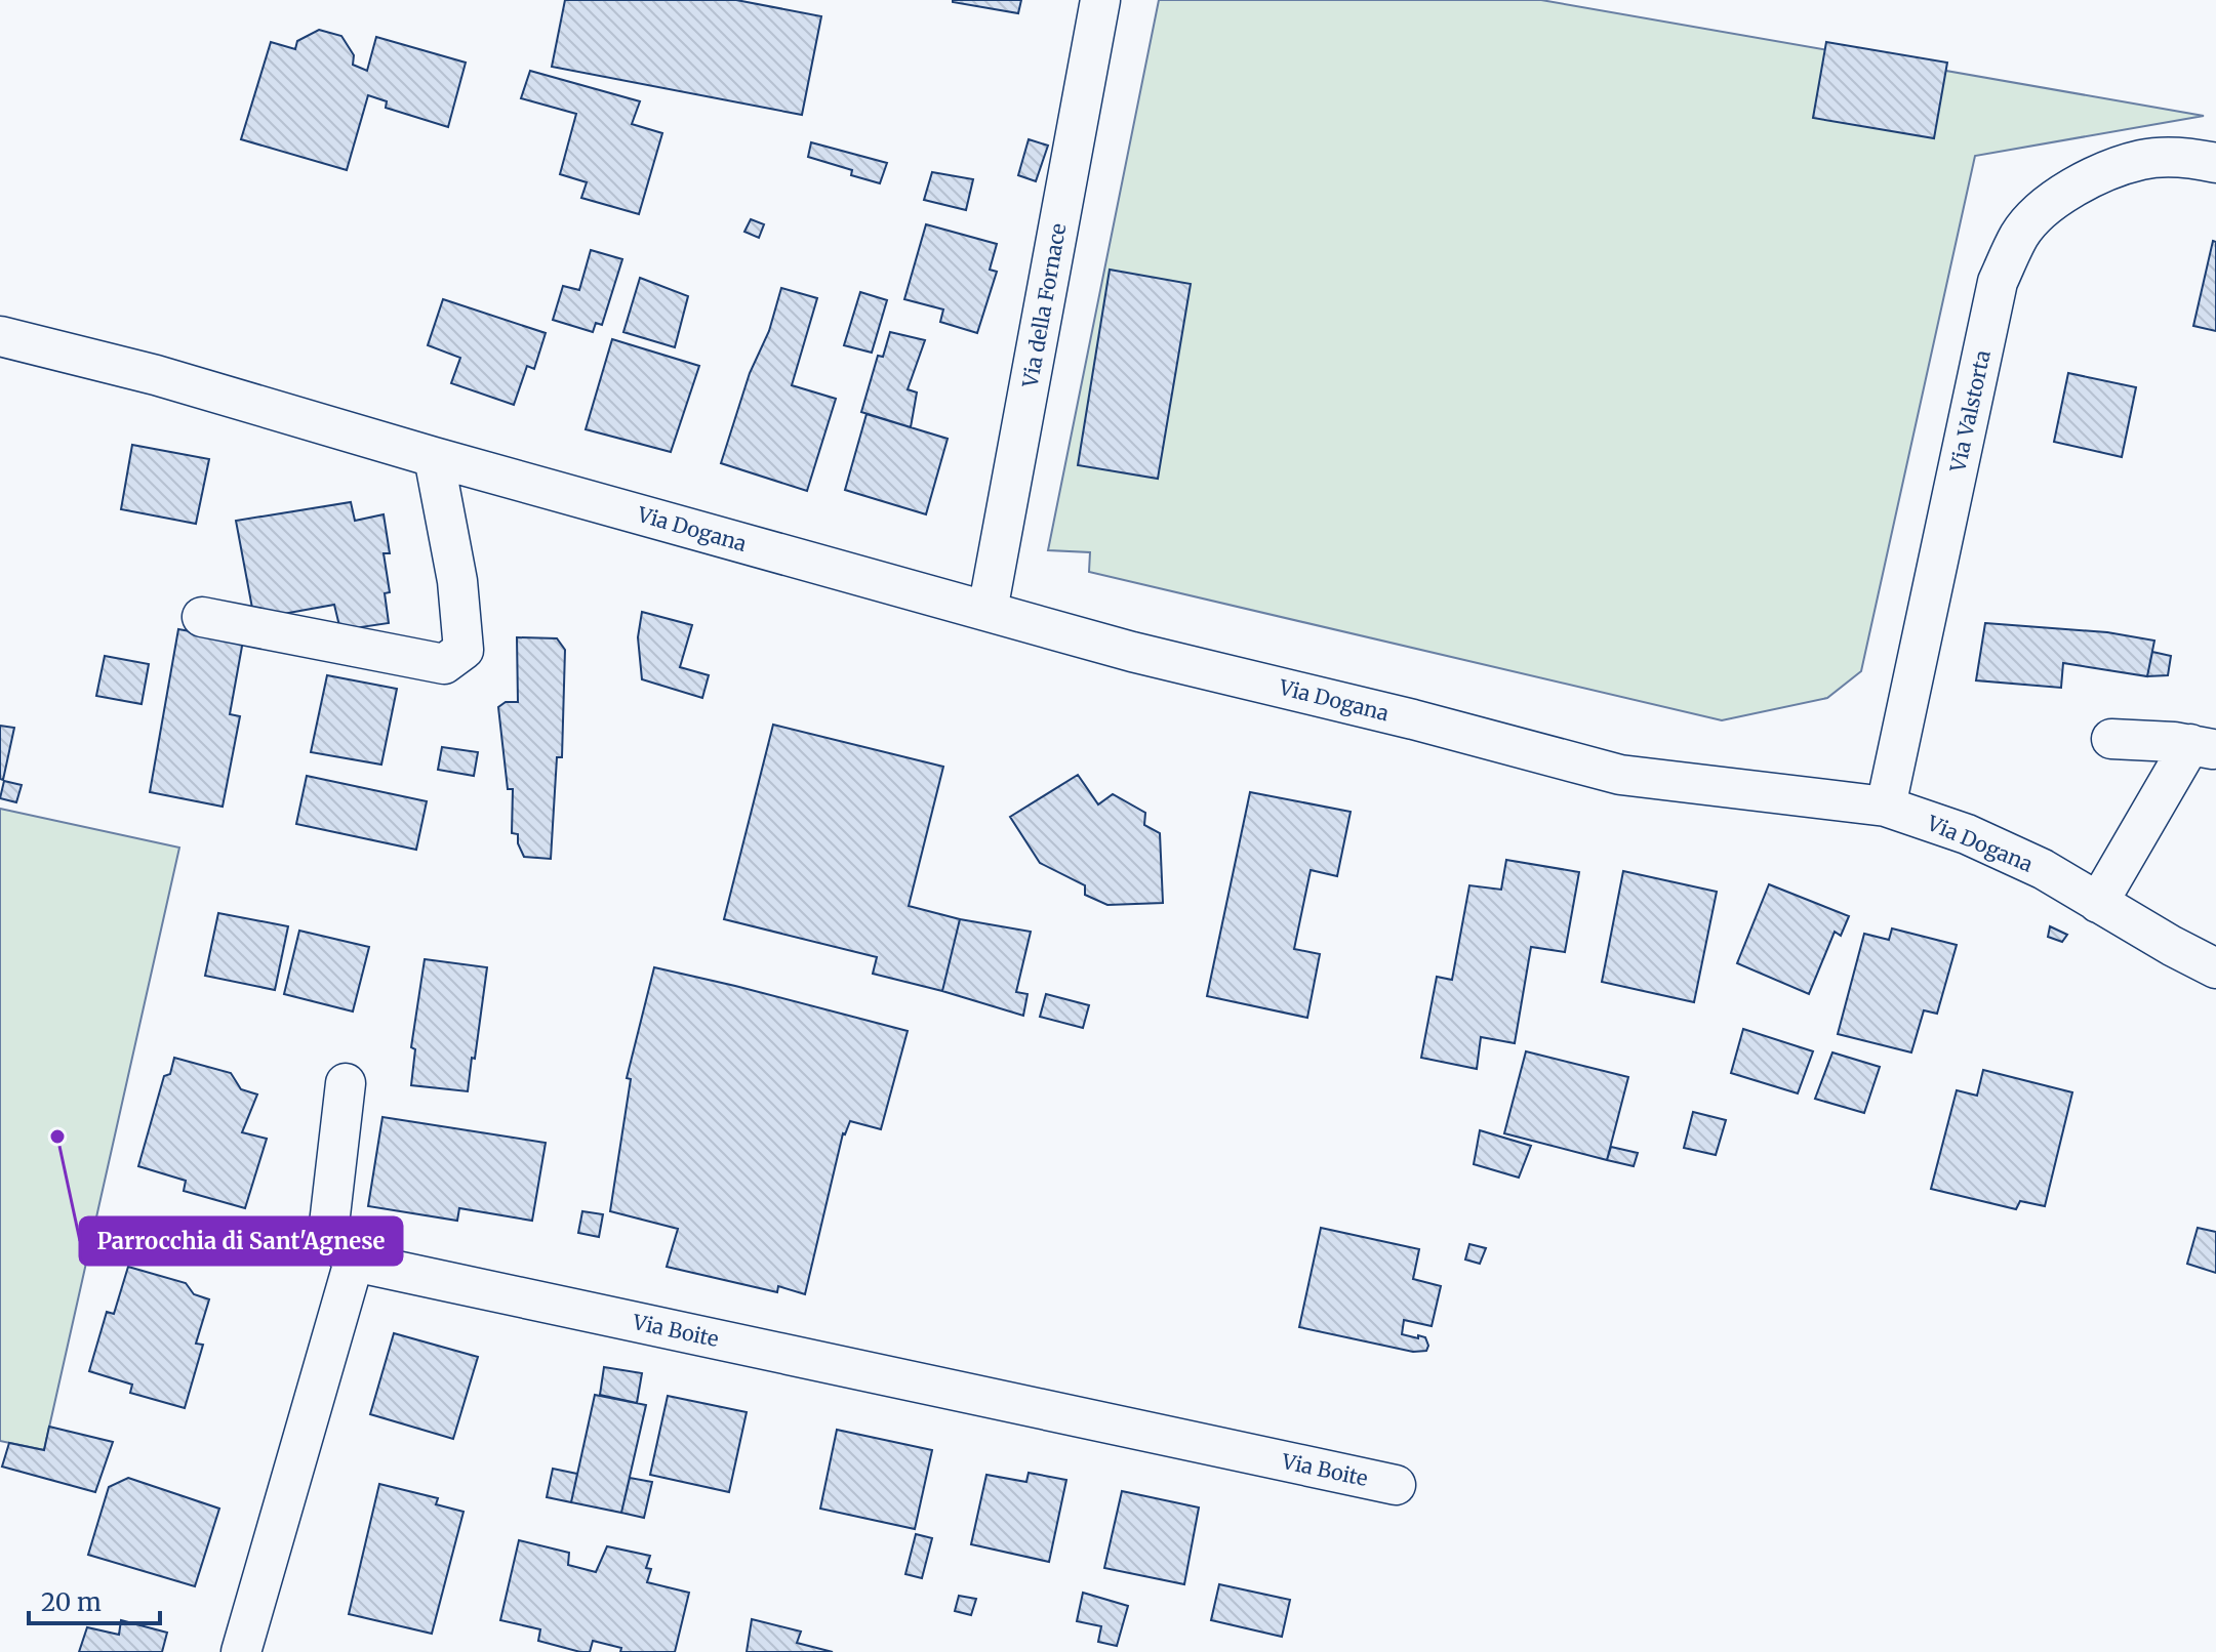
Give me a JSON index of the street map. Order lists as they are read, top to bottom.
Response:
{
  "streets": {
    "street": [
      "Via della Fornace",
      "Via Valstorta",
      "Via Dogana",
      "Via Boite"
    ]
  },
  "crossings": [
    ["Via della Fornace", "Via Dogana"],
    ["Via Valstorta", "Via Dogana"]
  ],
  "places": ["Parrocchia di Sant'Agnese"],
  "scale_bar": "20 m"
}
